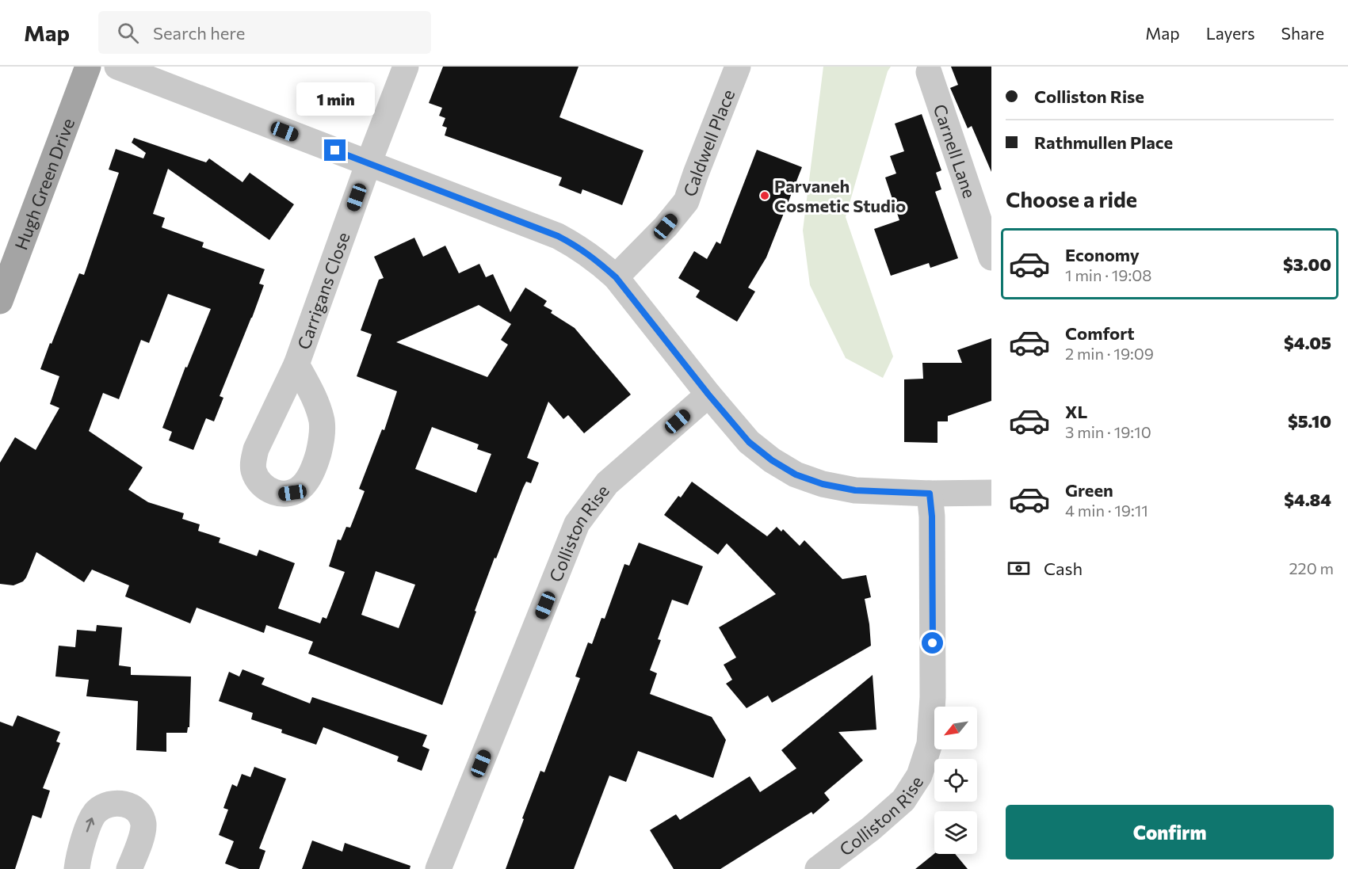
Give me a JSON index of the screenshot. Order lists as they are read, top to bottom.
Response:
{
  "streets": {
    "main road": ["Hugh Green Drive"],
    "street": [
      "Caldwell Place",
      "Carnell Lane",
      "Carrigans Close",
      "Colliston Rise"
    ]
  },
  "places": ["Parvaneh Cosmetic Studio"],
  "north": "bottom left",
  "page": {
    "header": "Map",
    "search": "Search here",
    "nav": ["Map", "Layers", "Share"],
    "banner": ["Colliston Rise", "Rathmullen Place"],
    "bubble": "1 min",
    "heading": "Choose a ride",
    "list": [
      {
        "name": "Economy",
        "note": "1 min · 19:08",
        "value": "$3.00"
      },
      {
        "name": "Comfort",
        "note": "2 min · 19:09",
        "value": "$4.05"
      },
      {
        "name": "XL",
        "note": "3 min · 19:10",
        "value": "$5.10"
      },
      {
        "name": "Green",
        "note": "4 min · 19:11",
        "value": "$4.84"
      }
    ],
    "pay": ["Cash", "220 m"],
    "buttons": "Confirm"
  }
}
